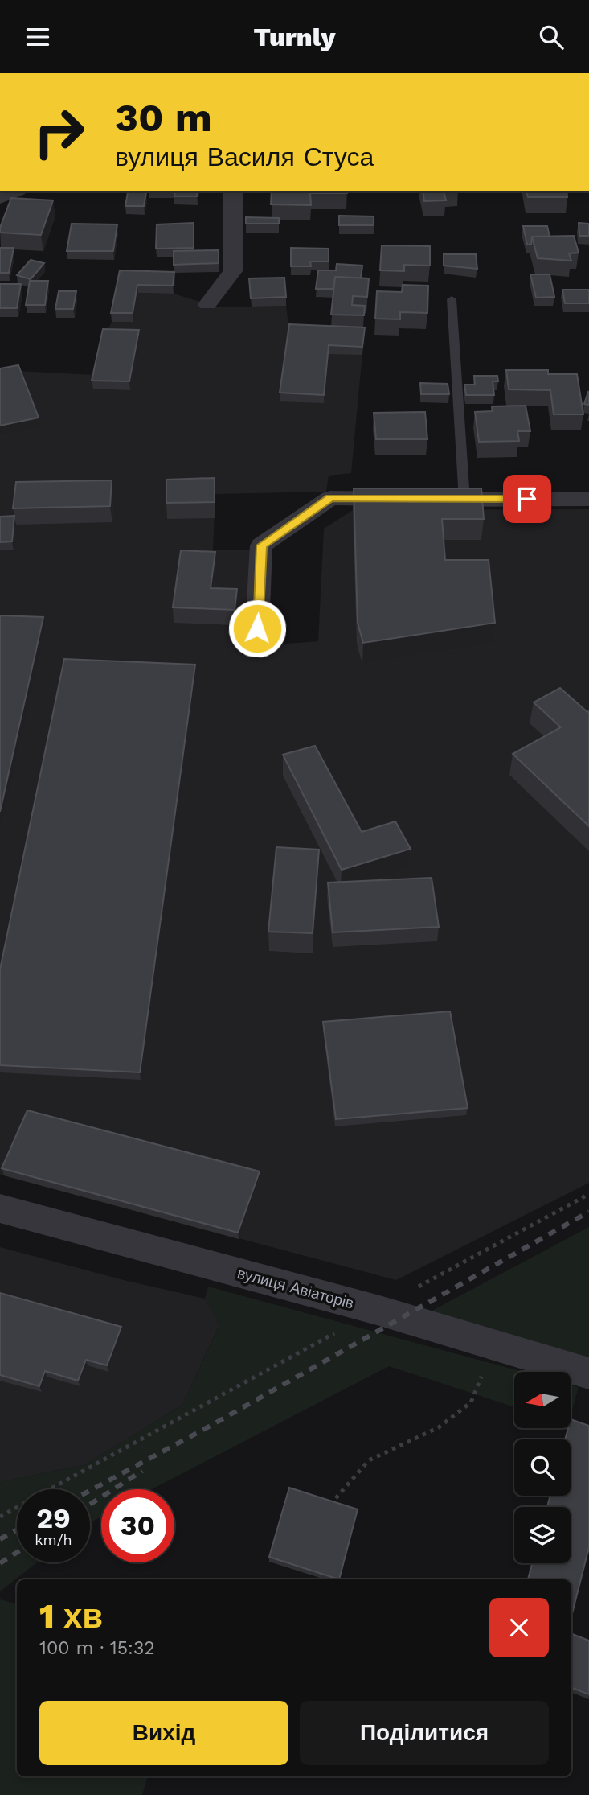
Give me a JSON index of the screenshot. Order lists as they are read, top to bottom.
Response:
{
  "streets": {
    "street": ["вулиця Авіаторів"]
  },
  "north": "left",
  "page": {
    "header": "Turnly",
    "turn": ["30 m", "вулиця Василя Стуса"],
    "speed": "29 km/h",
    "limit": "30",
    "heading": ["1 хв", "100 m · 15:32"],
    "buttons": ["Вихід", "Поділитися"]
  }
}
